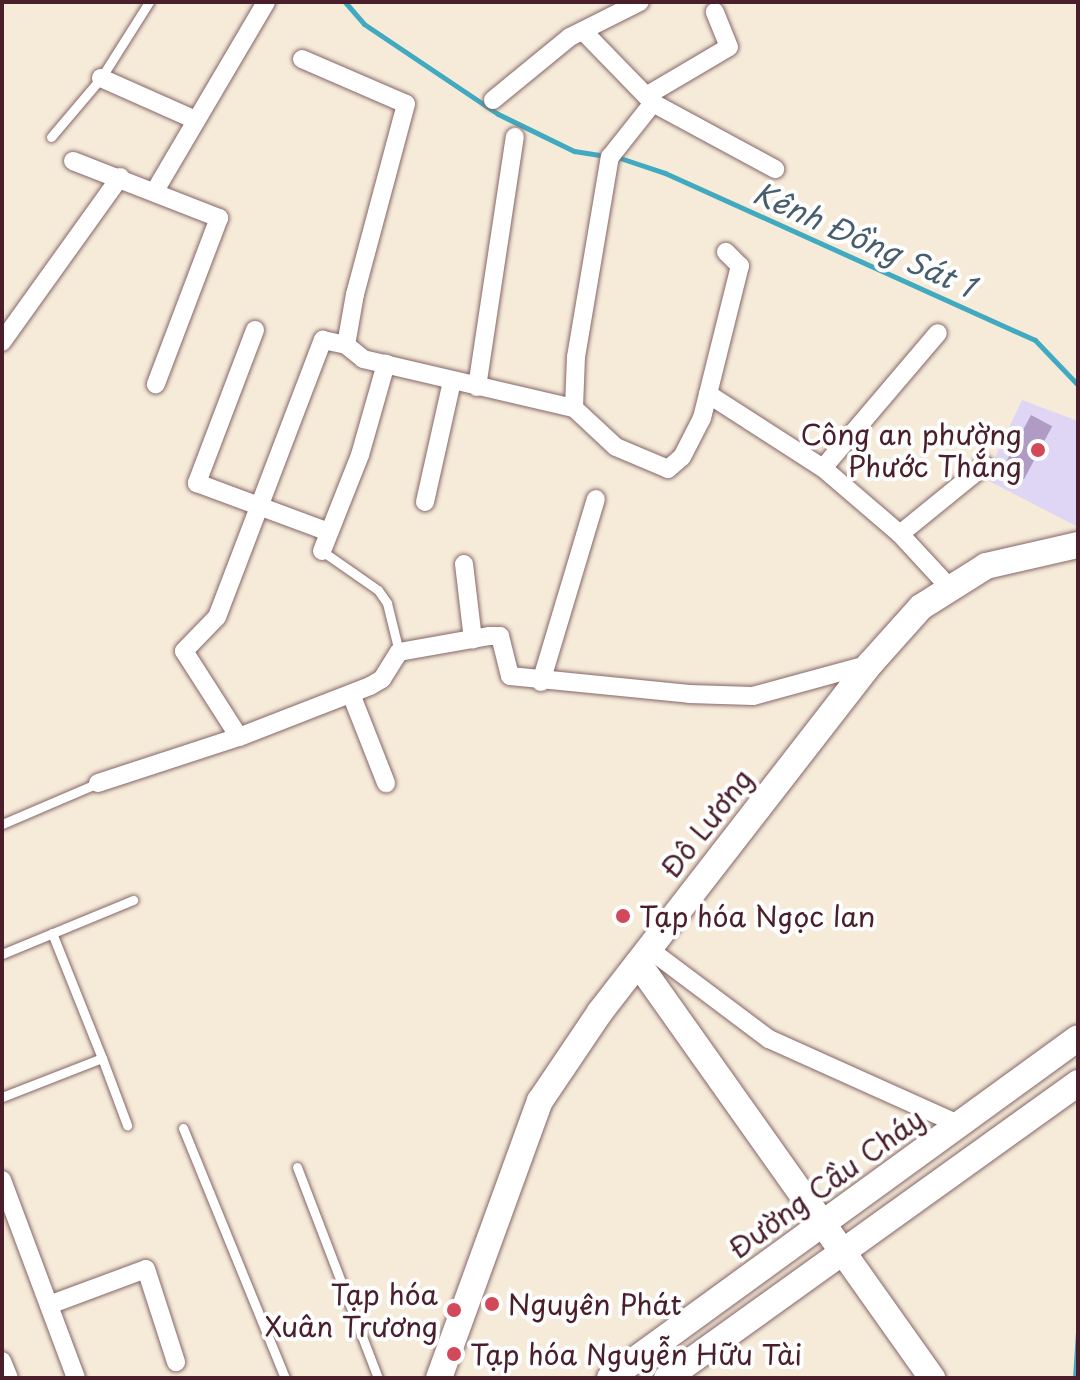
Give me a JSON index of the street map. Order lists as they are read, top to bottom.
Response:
{
  "streets": {
    "main road": ["Đô Lương", "Đường Cầu Cháy"]
  },
  "water": ["Kênh Đồng Sát 1"],
  "places": [
    "Công an phường Phước Thắng",
    "Tạp hóa Ngọc lan",
    "Nguyên Phát",
    "Tạp hóa Xuân Trương",
    "Tạp hóa Nguyễn Hữu Tài"
  ]
}
